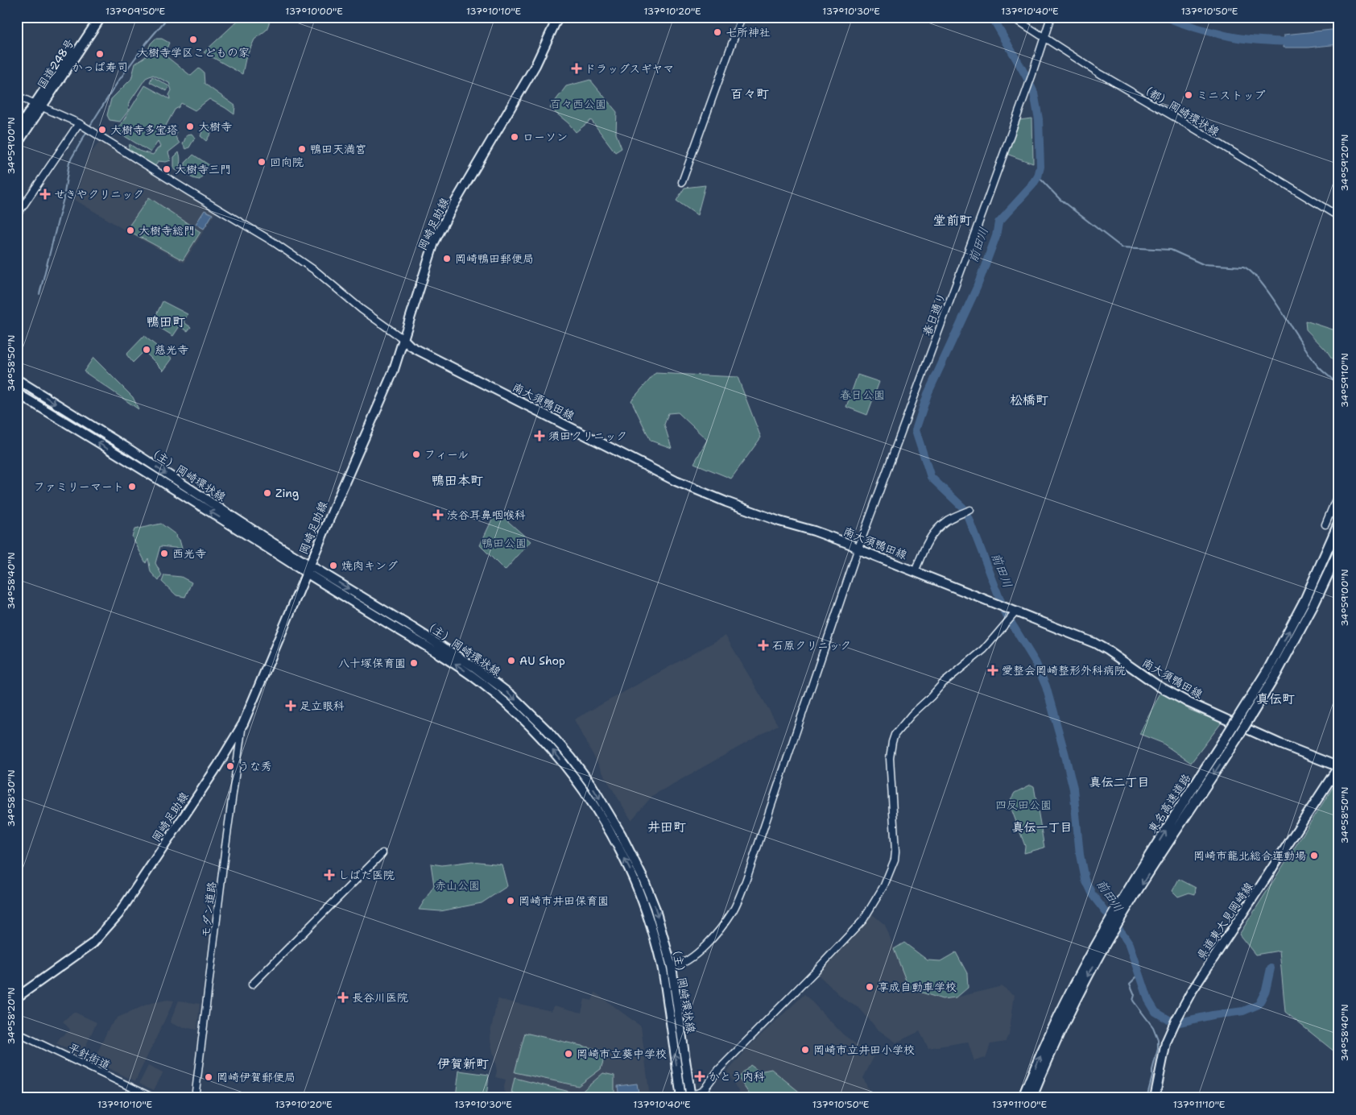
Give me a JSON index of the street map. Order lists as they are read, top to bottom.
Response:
{
  "streets": {
    "highway": ["国道248号", "東名高速道路"],
    "main road": [
      "岡崎足助線",
      "南大須鴨田線",
      "（主）岡崎環状線",
      "県道東大見岡崎線"
    ],
    "street": [
      "（都）岡崎環状線",
      "春日通り",
      "モダン道路",
      "平針街道"
    ]
  },
  "crossings": [
    ["（都）岡崎環状線", "春日通り"],
    ["岡崎足助線", "南大須鴨田線"],
    ["岡崎足助線", "（主）岡崎環状線"],
    ["岡崎足助線", "モダン道路"],
    ["春日通り", "南大須鴨田線"],
    ["春日通り", "（主）岡崎環状線"],
    ["南大須鴨田線", "県道東大見岡崎線"]
  ],
  "districts": [
    "百々町",
    "堂前町",
    "鴨田町",
    "松橋町",
    "鴨田本町",
    "真伝町",
    "真伝二丁目",
    "井田町",
    "真伝一丁目",
    "伊賀新町"
  ],
  "water": ["前田川"],
  "parks": [
    "百々西公園",
    "春日公園",
    "鴨田公園",
    "四反田公園",
    "赤山公園"
  ],
  "places": {
    "other": [
      "七所神社",
      "大樹寺学区こどもの家",
      "かっぱ寿司",
      "ミニストップ",
      "大樹寺",
      "大樹寺多宝塔",
      "ローソン",
      "鴨田天満宮",
      "回向院",
      "大樹寺三門",
      "大樹寺総門",
      "岡崎鴨田郵便局",
      "慈光寺",
      "フィール",
      "ファミリーマート",
      "Zing",
      "西光寺",
      "焼肉キング",
      "AU Shop",
      "八十塚保育園",
      "うな秀",
      "岡崎市龍北総合運動場",
      "岡崎市井田保育園",
      "享成自動車学校",
      "岡崎市立井田小学校",
      "岡崎市立葵中学校",
      "岡崎伊賀郵便局"
    ],
    "health": [
      "ドラッグスギヤマ",
      "せきやクリニック",
      "須田クリニック",
      "渋谷耳鼻咽喉科",
      "石原クリニック",
      "愛整会岡崎整形外科病院",
      "足立眼科",
      "しばた医院",
      "長谷川医院",
      "かとう内科"
    ]
  },
  "coordinates": [
    "137°09'50\"E",
    "137°10'00\"E",
    "137°10'10\"E",
    "137°10'20\"E",
    "137°10'30\"E",
    "137°10'40\"E",
    "137°10'50\"E",
    "34°59'00\"N",
    "34°59'20\"N",
    "34°58'50\"N",
    "34°59'10\"N",
    "34°58'40\"N",
    "34°58'30\"N",
    "34°58'20\"N",
    "137°11'00\"E",
    "137°11'10\"E"
  ]
}
